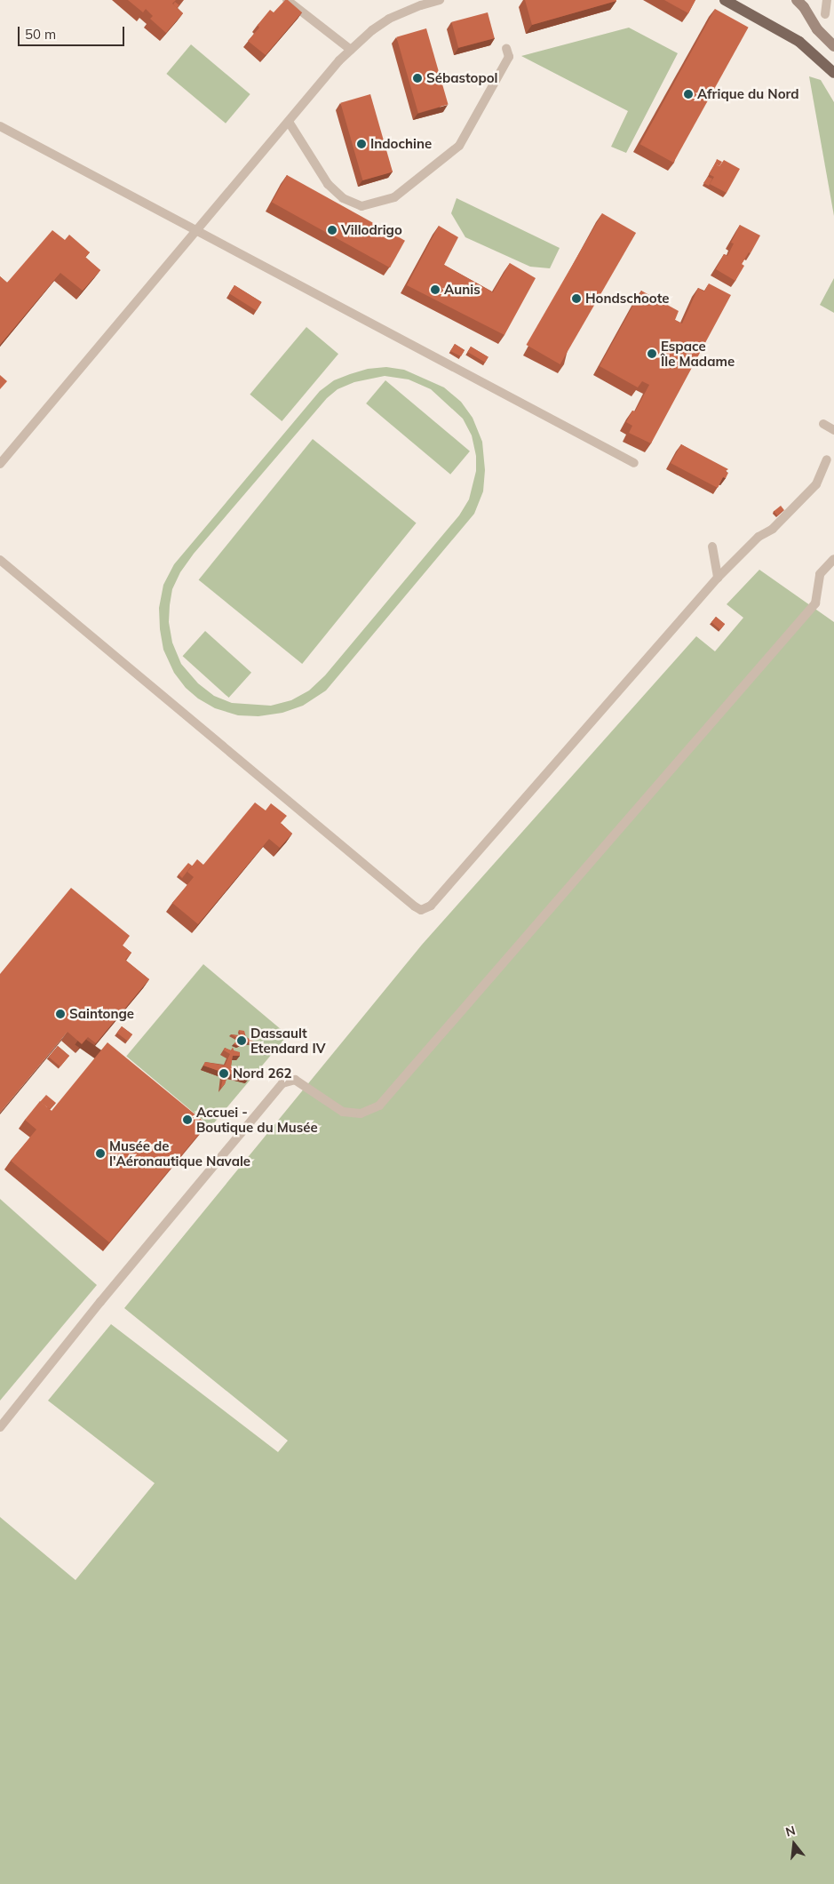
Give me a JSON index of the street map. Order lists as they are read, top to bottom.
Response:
{
  "places": [
    "Sébastopol",
    "Afrique du Nord",
    "Indochine",
    "Villodrigo",
    "Aunis",
    "Hondschoote",
    "Espace Île Madame",
    "Saintonge",
    "Dassault Etendard IV",
    "Nord 262",
    "Accuei - Boutique du Musée",
    "Musée de l'Aéronautique Navale"
  ],
  "scale_bar": "50 m",
  "north": "top"
}
